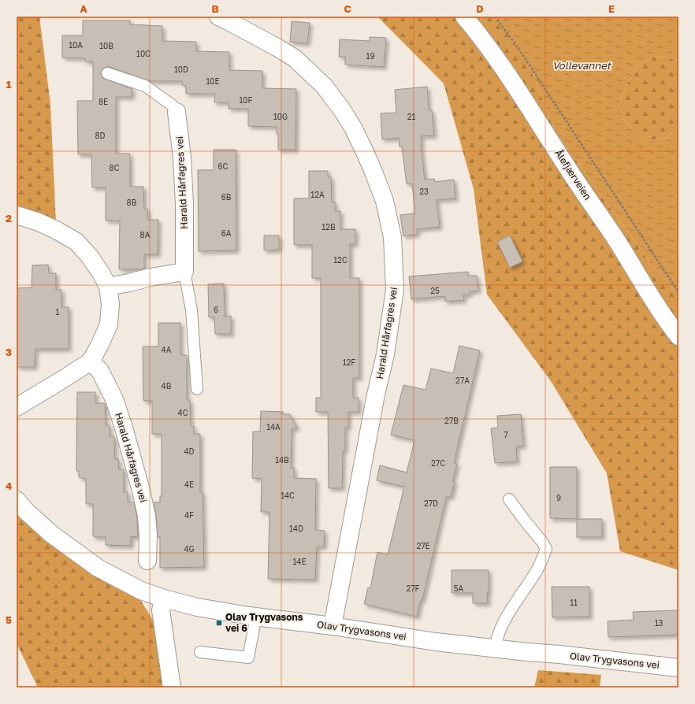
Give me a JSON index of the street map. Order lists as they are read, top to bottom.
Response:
{
  "streets": {
    "street": ["Ålefjærveien", "Harald Hårfagres vei", "Olav Trygvasons vei"]
  },
  "crossings": [
    ["Harald Hårfagres vei", "Olav Trygvasons vei"]
  ],
  "water": ["Vollevannet"],
  "places": {
    "transit": ["Olav Trygvasons vei 6"]
  },
  "house_numbers": [
    "10A",
    "10B",
    "10C",
    "19",
    "10D",
    "10E",
    "10F",
    "8E",
    "10G",
    "21",
    "8D",
    "6C",
    "8C",
    "23",
    "12A",
    "6B",
    "8B",
    "12B",
    "6A",
    "8A",
    "12C",
    "25",
    "6",
    "1",
    "4A",
    "12F",
    "27A",
    "4B",
    "4C",
    "27B",
    "14A",
    "7",
    "4D",
    "14B",
    "27C",
    "4E",
    "14C",
    "9",
    "27D",
    "4F",
    "14D",
    "27E",
    "4G",
    "14E",
    "27F",
    "5A",
    "11",
    "13"
  ],
  "grid": {
    "columns": [
      "A",
      "B",
      "C",
      "D",
      "E"
    ],
    "rows": [
      "1",
      "2",
      "3",
      "4",
      "5"
    ]
  }
}
